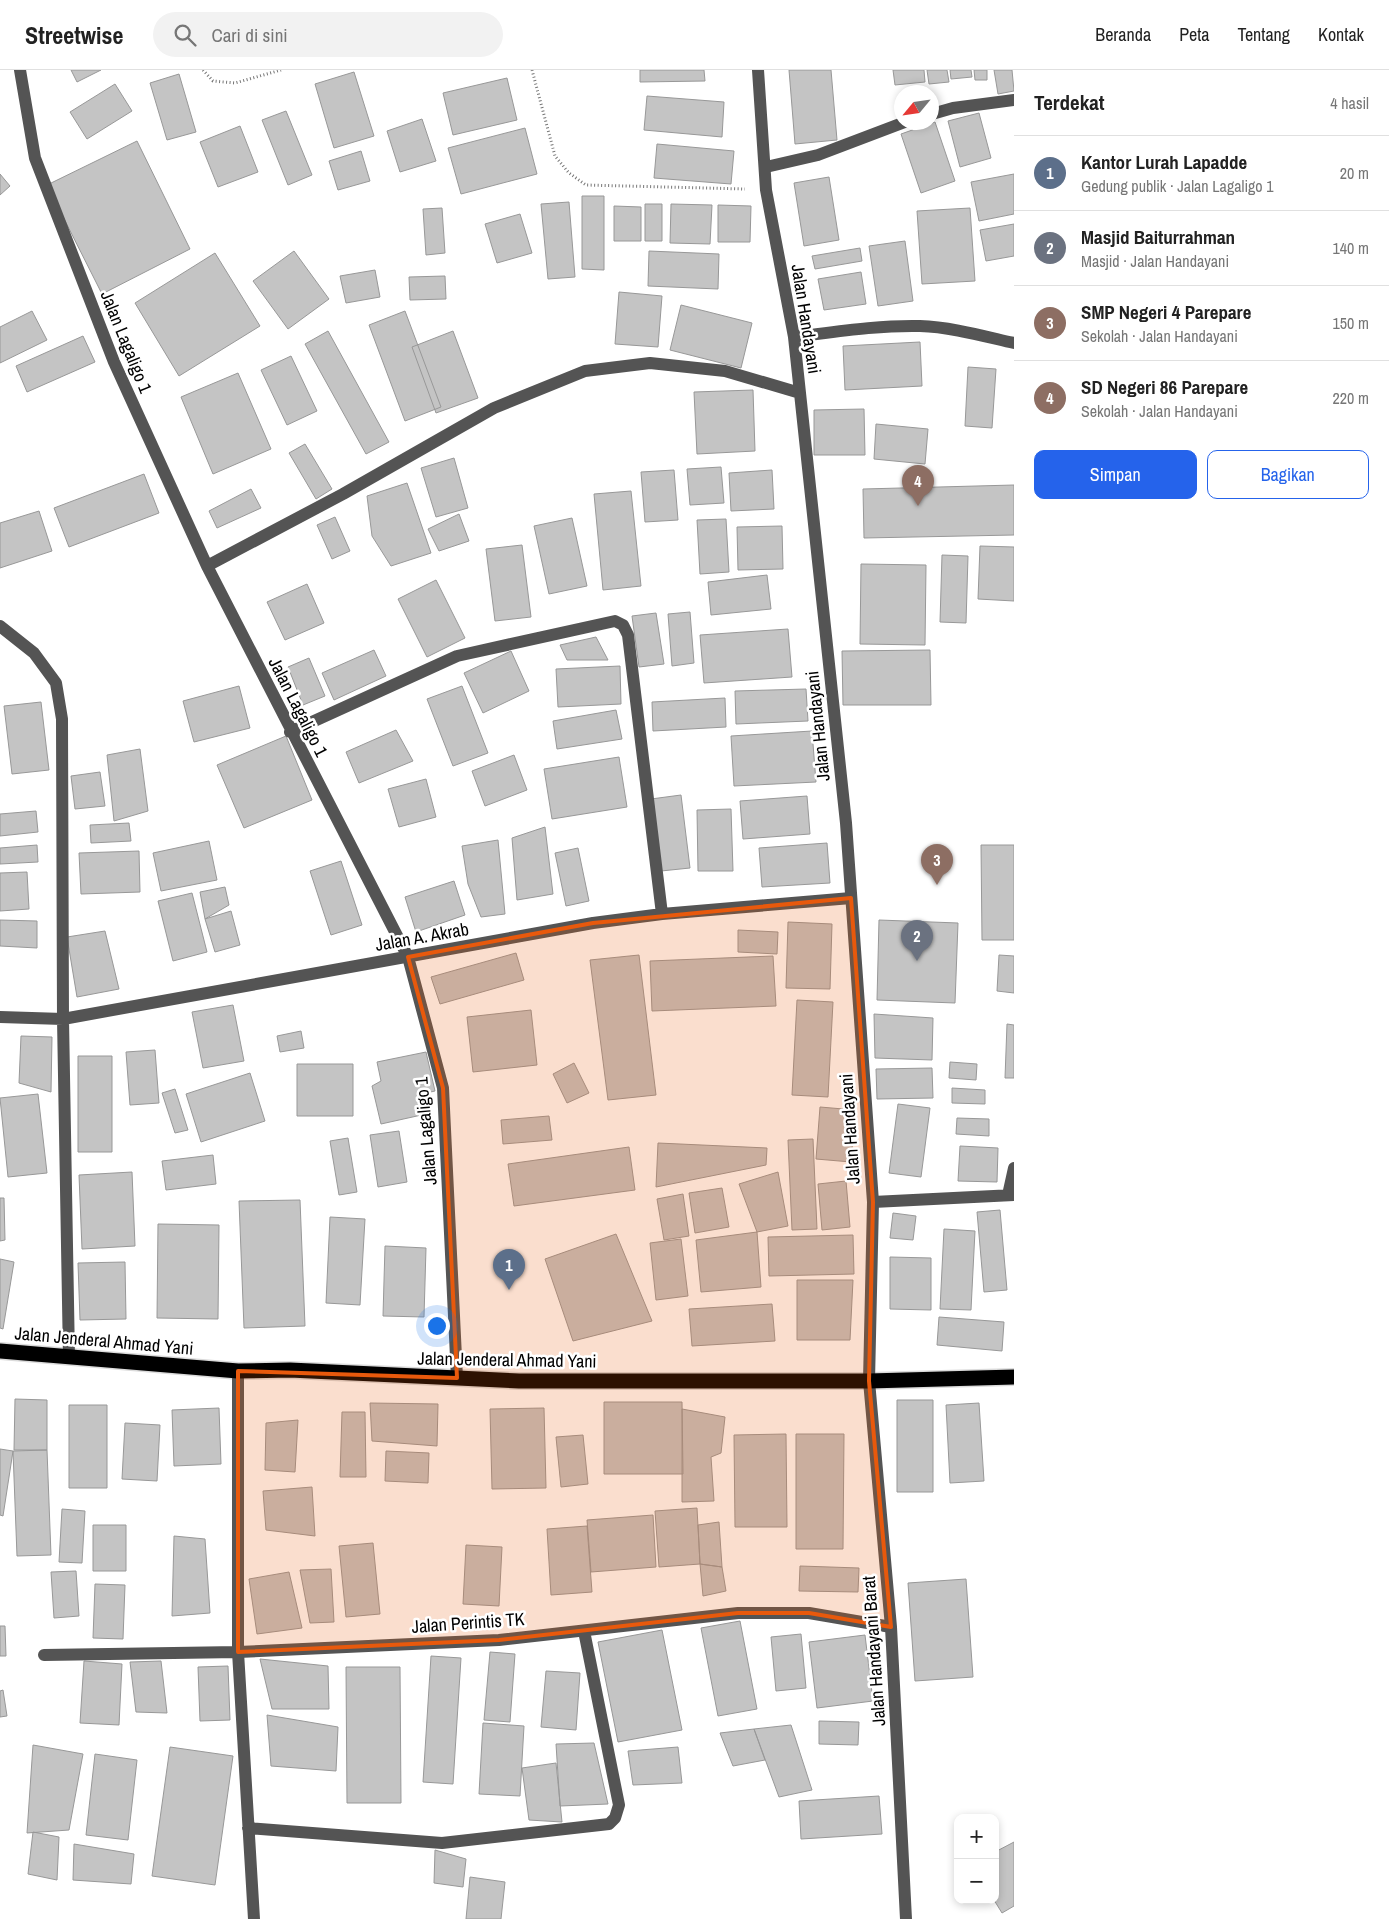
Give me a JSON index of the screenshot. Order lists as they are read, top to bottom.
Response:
{
  "streets": {
    "highway": ["Jalan Jenderal Ahmad Yani"],
    "street": [
      "Jalan Handayani",
      "Jalan Lagaligo 1",
      "Jalan A. Akrab",
      "Jalan Perintis TK",
      "Jalan Handayani Barat"
    ]
  },
  "crossings": [
    ["Jalan Handayani", "Jalan A. Akrab"],
    ["Jalan Handayani", "Jalan Jenderal Ahmad Yani"],
    ["Jalan Handayani", "Jalan Handayani Barat"],
    ["Jalan Lagaligo 1", "Jalan A. Akrab"],
    ["Jalan Lagaligo 1", "Jalan Jenderal Ahmad Yani"],
    ["Jalan Jenderal Ahmad Yani", "Jalan Handayani Barat"],
    ["Jalan Perintis TK", "Jalan Handayani Barat"]
  ],
  "north": "bottom left",
  "page": {
    "header": "Streetwise",
    "search": "Cari di sini",
    "nav": [
      "Beranda",
      "Peta",
      "Tentang",
      "Kontak"
    ],
    "heading": ["Terdekat", "4 hasil"],
    "list": [
      {
        "mark": "1",
        "name": "Kantor Lurah Lapadde",
        "note": "Gedung publik · Jalan Lagaligo 1",
        "value": "20 m"
      },
      {
        "mark": "2",
        "name": "Masjid Baiturrahman",
        "note": "Masjid · Jalan Handayani",
        "value": "140 m"
      },
      {
        "mark": "3",
        "name": "SMP Negeri 4 Parepare",
        "note": "Sekolah · Jalan Handayani",
        "value": "150 m"
      },
      {
        "mark": "4",
        "name": "SD Negeri 86 Parepare",
        "note": "Sekolah · Jalan Handayani",
        "value": "220 m"
      }
    ],
    "buttons": ["Simpan", "Bagikan"],
    "pins": [
      "4",
      "3",
      "2",
      "1"
    ],
    "map_buttons": ["+", "−"]
  }
}
